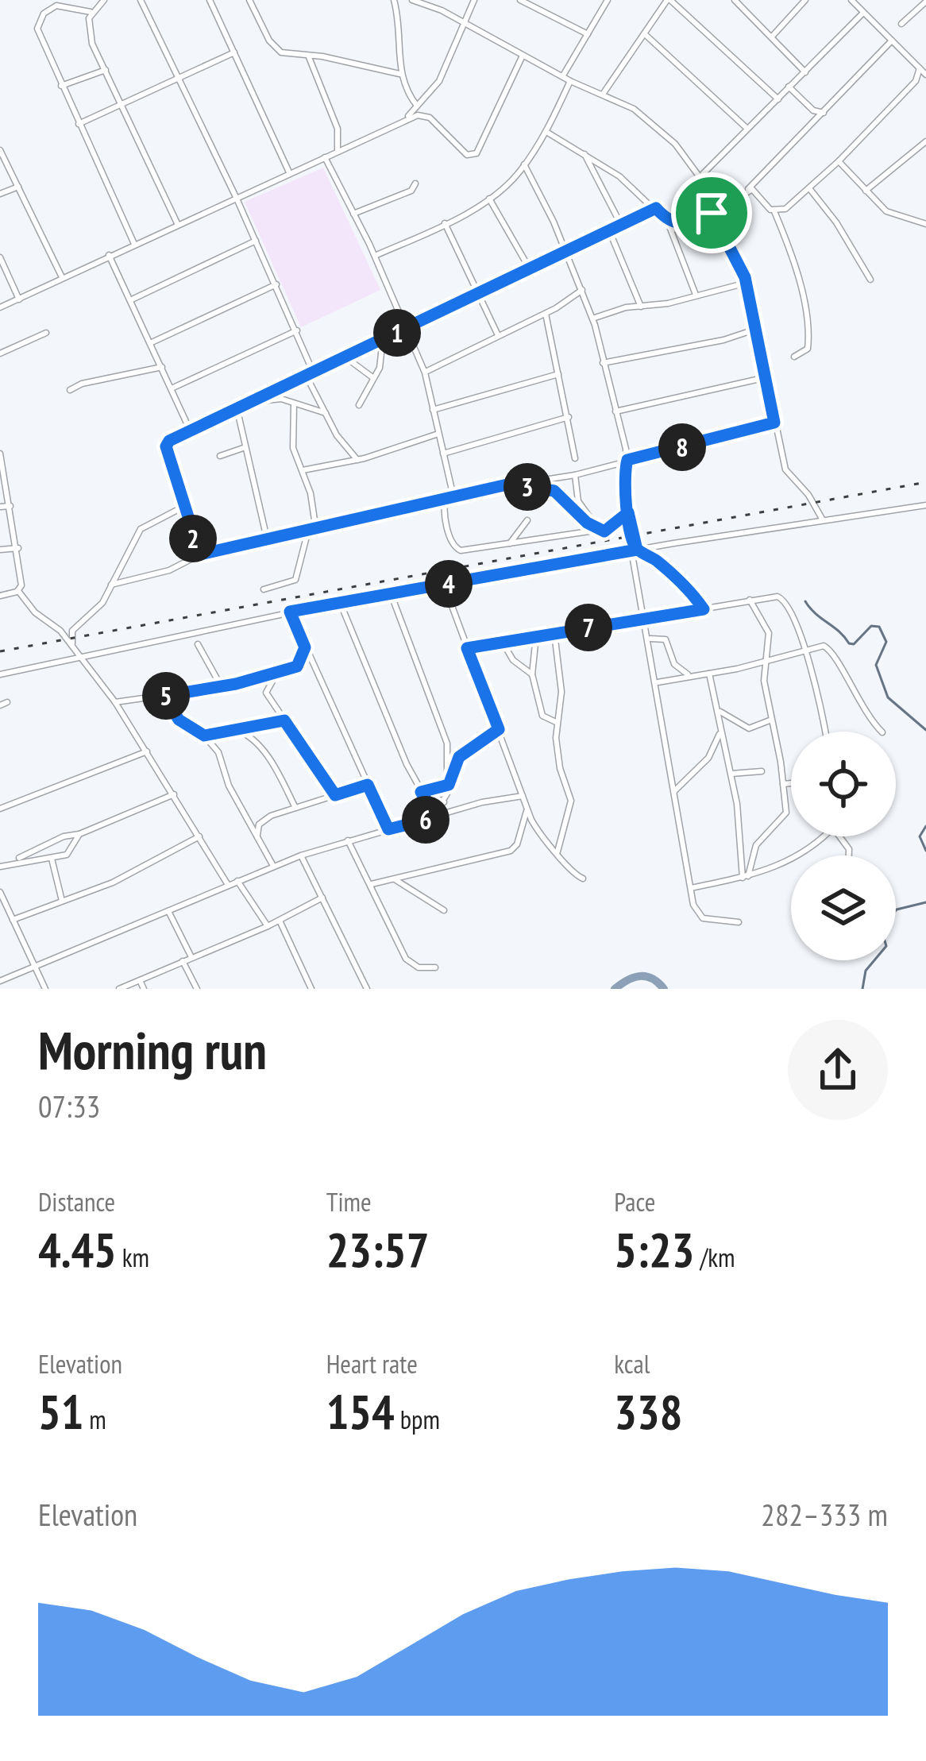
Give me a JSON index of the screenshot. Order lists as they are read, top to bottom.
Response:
{
  "page": {
    "pins": [
      "1",
      "8",
      "3",
      "2",
      "4",
      "7",
      "5",
      "6"
    ],
    "heading": ["Morning run", "07:33"],
    "stats": [
      ["Distance", "4.45 km"],
      ["Time", "23:57"],
      ["Pace", "5:23 /km"],
      ["Elevation", "51 m"],
      ["Heart rate", "154 bpm"],
      ["kcal", "338"]
    ],
    "chart": ["Elevation", "282–333 m"]
  }
}
